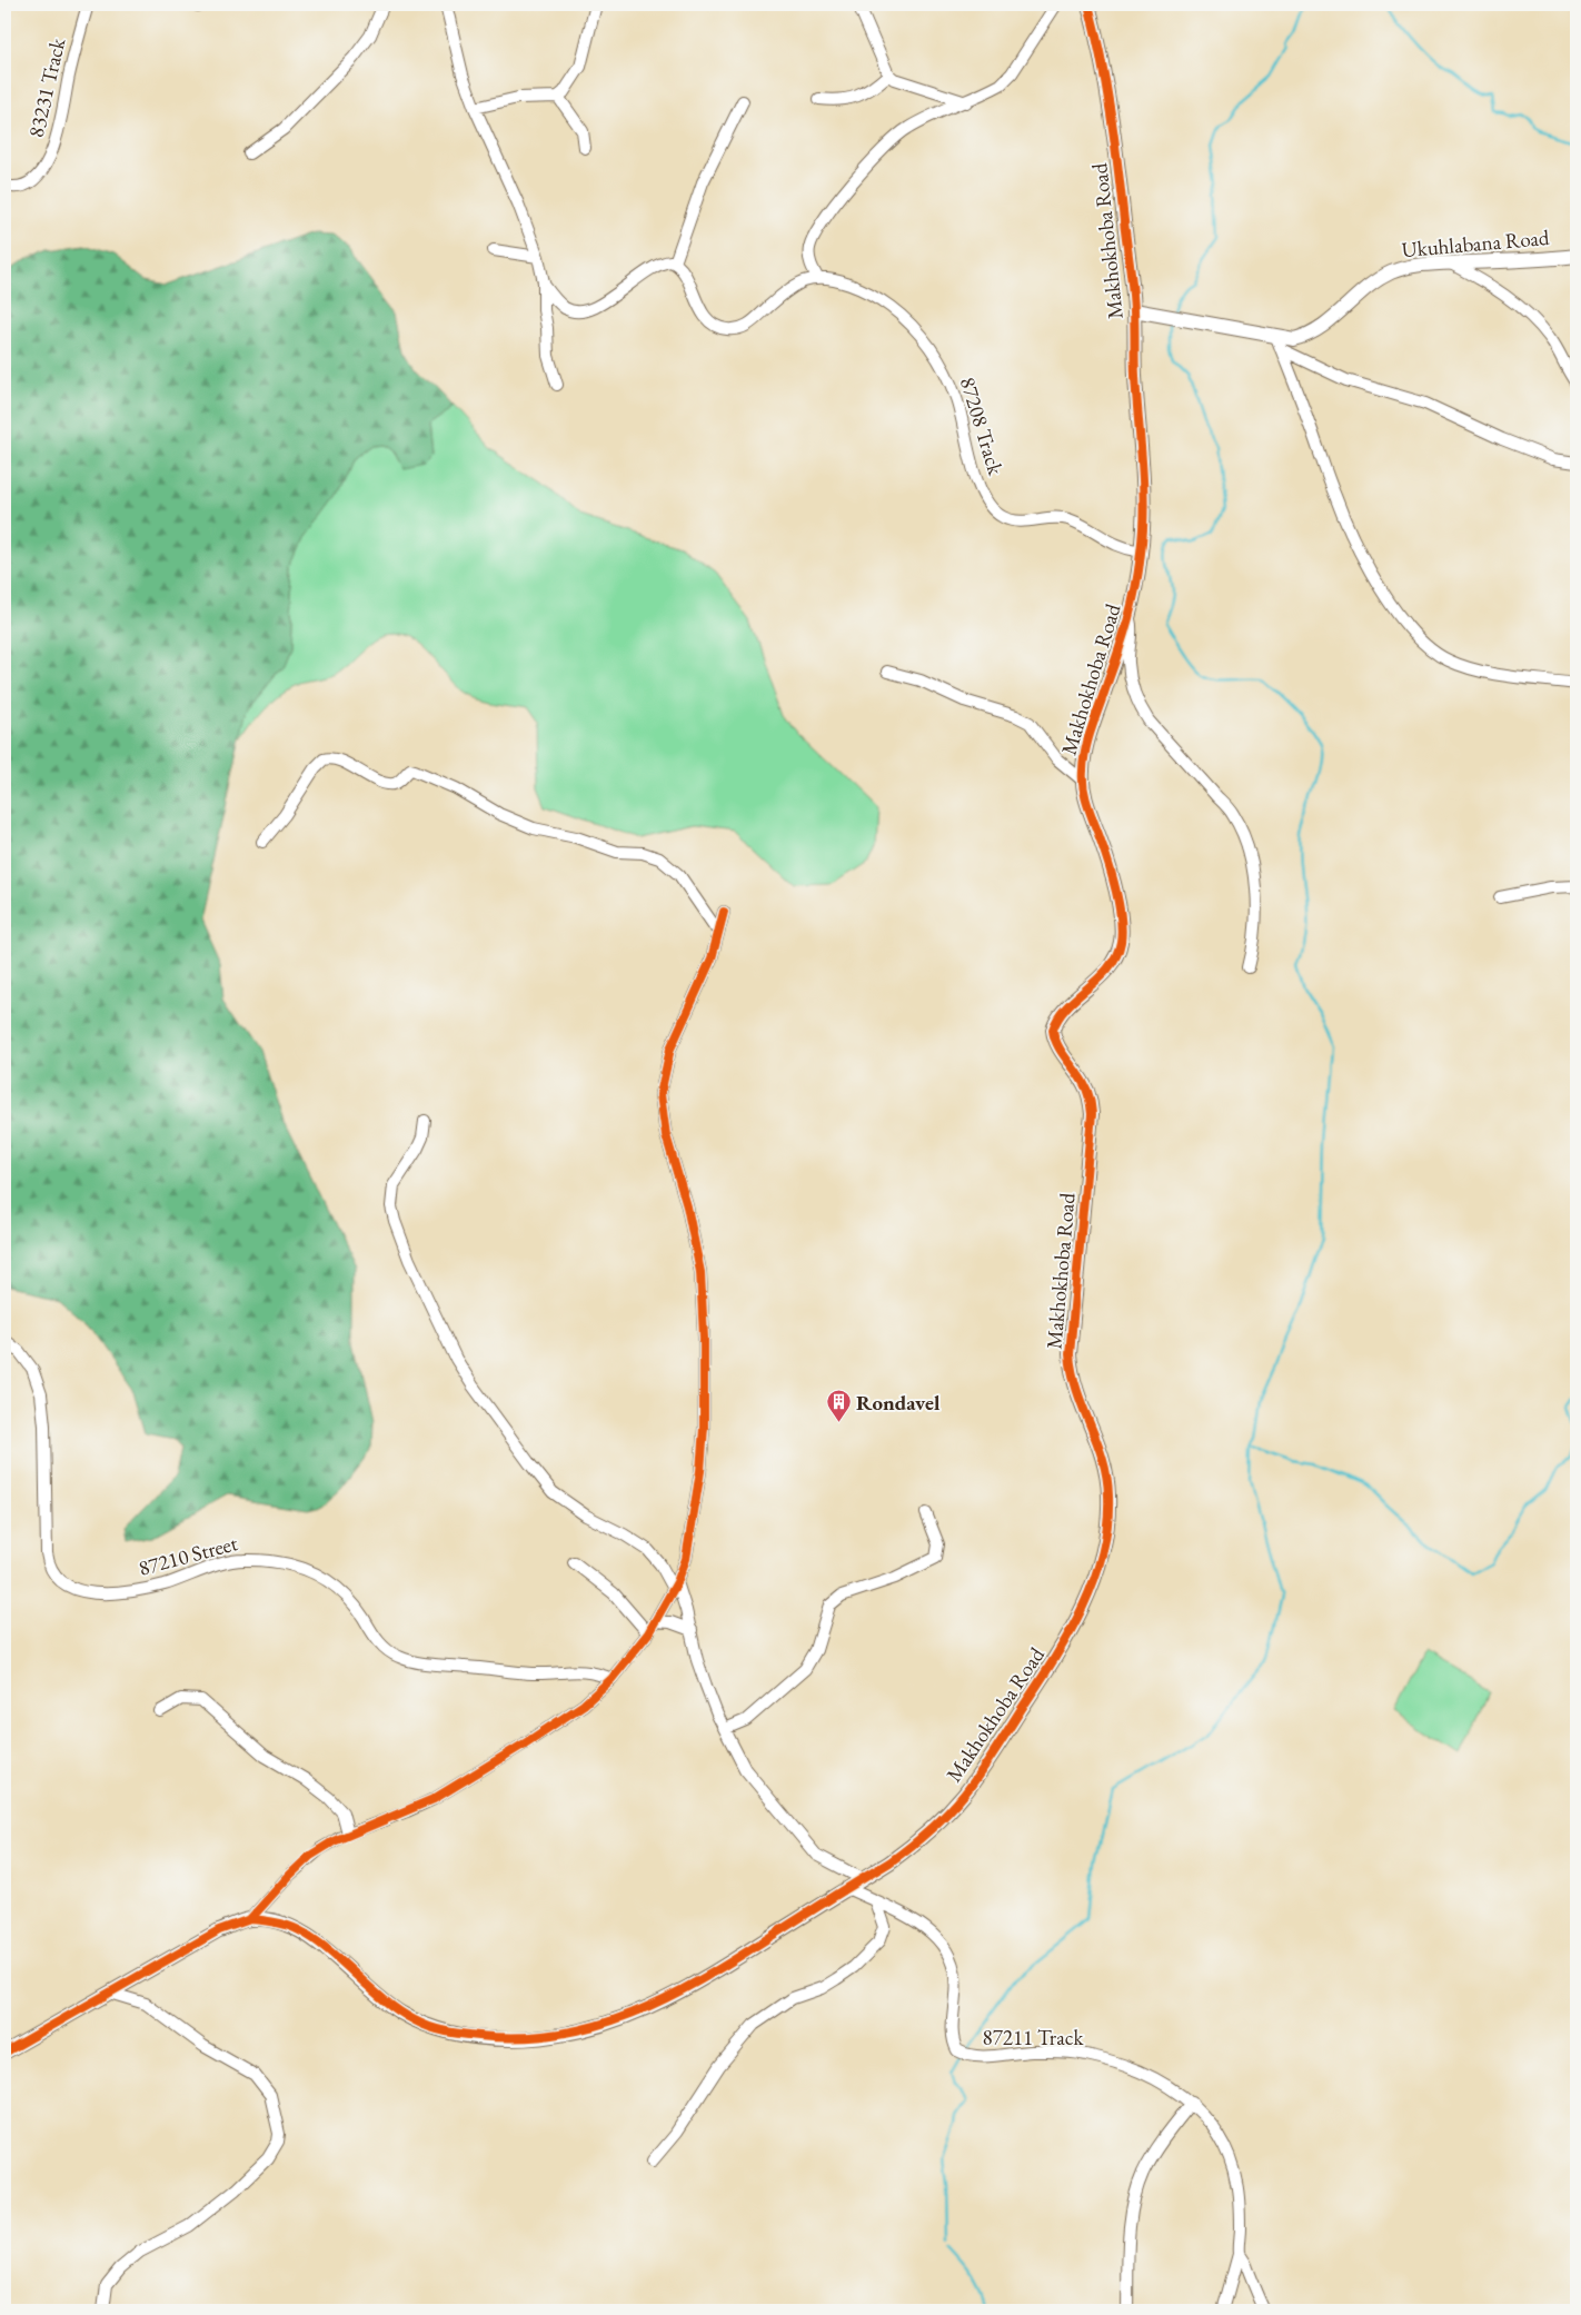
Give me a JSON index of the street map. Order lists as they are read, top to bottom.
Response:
{
  "streets": {
    "street": [
      "83231 Track",
      "Makhokhoba Road",
      "Ukuhlabana Road",
      "87208 Track",
      "87210 Street",
      "87211 Track"
    ]
  },
  "crossings": [
    ["Makhokhoba Road", "Ukuhlabana Road"],
    ["Makhokhoba Road", "87208 Track"],
    ["Makhokhoba Road", "87211 Track"]
  ],
  "places": {
    "building": ["Rondavel"]
  }
}
